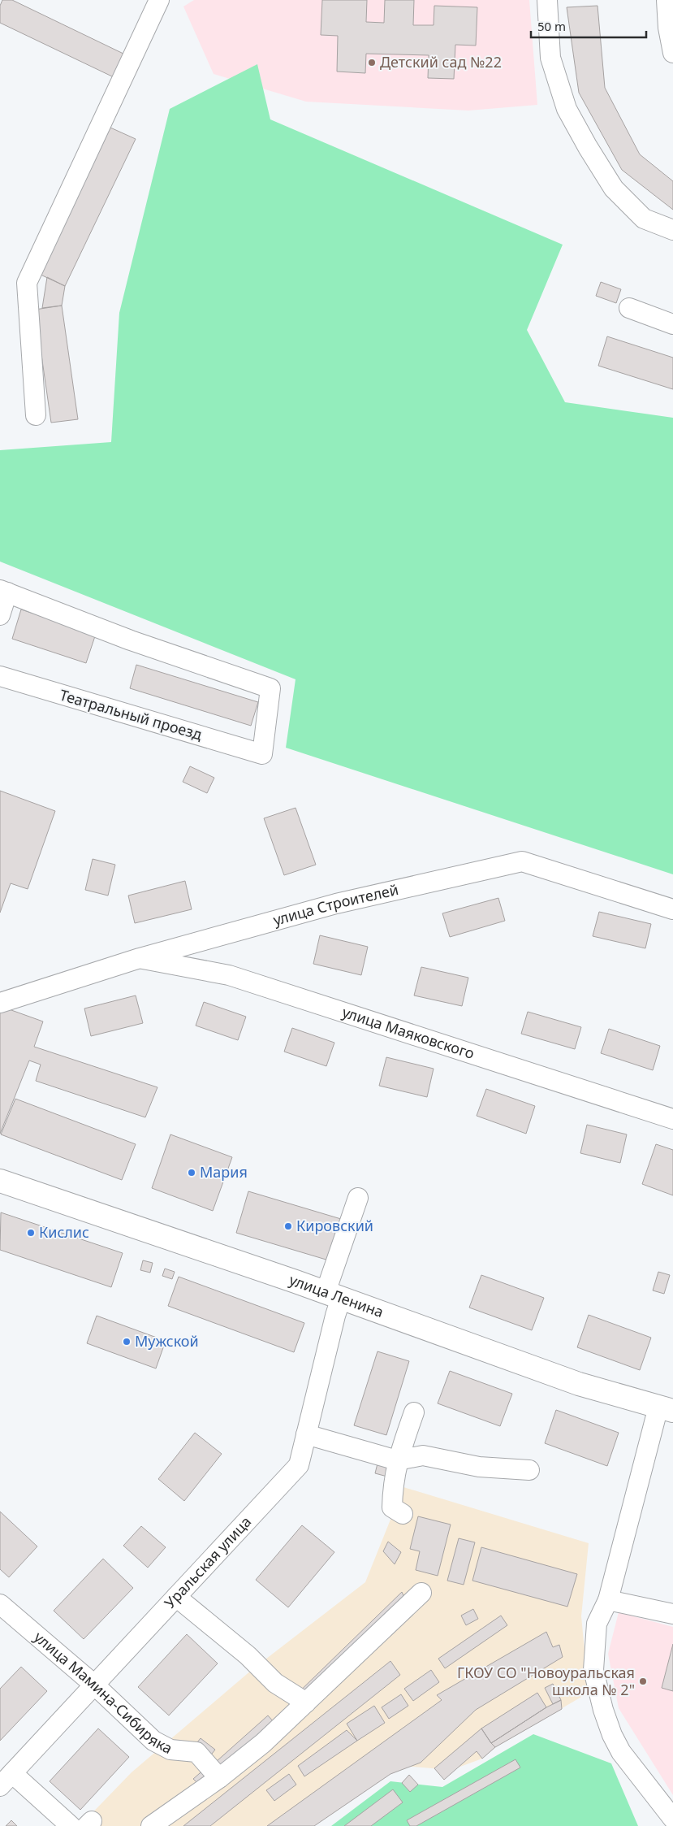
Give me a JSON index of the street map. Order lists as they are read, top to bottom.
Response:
{
  "streets": {
    "main road": ["улица Ленина"],
    "street": [
      "Театральный проезд",
      "улица Строителей",
      "улица Маяковского",
      "Уральская улица",
      "улица Мамина-Сибиряка"
    ]
  },
  "crossings": [
    ["улица Строителей", "улица Маяковского"],
    ["улица Ленина", "Уральская улица"],
    ["Уральская улица", "улица Мамина-Сибиряка"]
  ],
  "places": [
    "Детский сад №22",
    "Мария",
    "Кировский",
    "Кислис",
    "Мужской",
    "ГКОУ СО \"Новоуральская школа № 2\""
  ],
  "scale_bar": "50 m"
}
